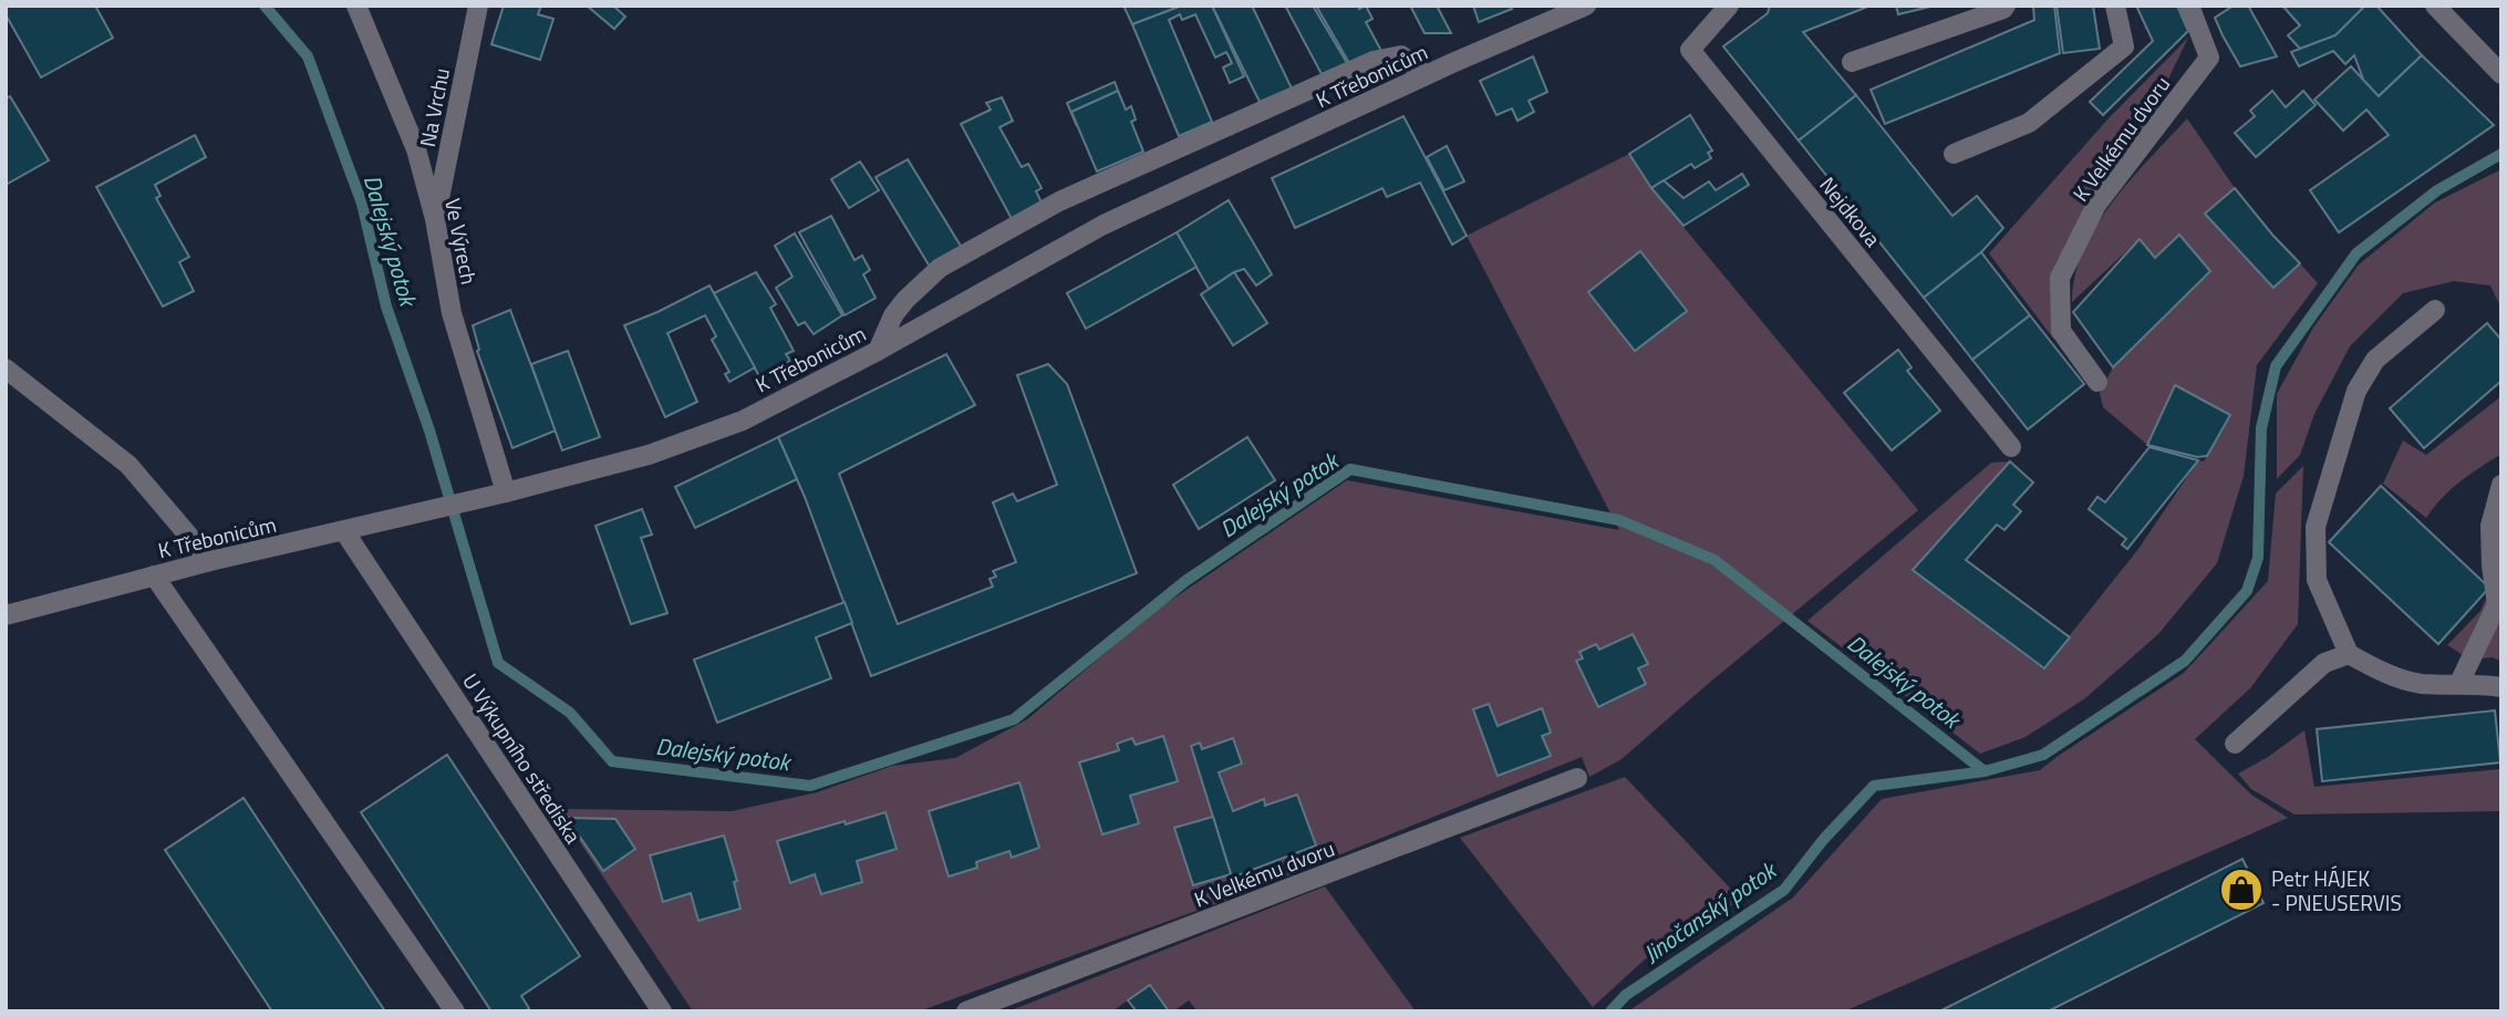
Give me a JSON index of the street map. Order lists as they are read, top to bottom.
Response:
{
  "streets": {
    "street": [
      "K Třebonicům",
      "Na Vrchu",
      "K Velkému dvoru",
      "Nejdkova",
      "Ve Výrech",
      "U Výkupního střediska"
    ]
  },
  "crossings": [
    ["K Třebonicům", "Ve Výrech"],
    ["K Třebonicům", "U Výkupního střediska"],
    ["Na Vrchu", "Ve Výrech"]
  ],
  "water": ["Dalejský potok", "Jinočanský potok"],
  "places": {
    "shop": ["Petr HÁJEK - PNEUSERVIS"]
  }
}
